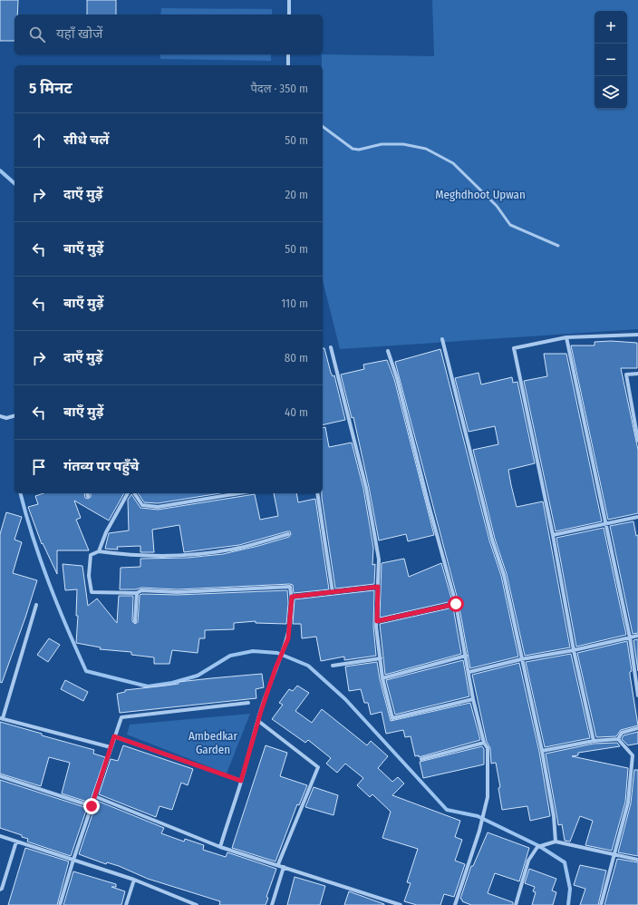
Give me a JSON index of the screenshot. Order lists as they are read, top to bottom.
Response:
{
  "parks": ["Meghdhoot Upwan", "Ambedkar Garden"],
  "page": {
    "map_buttons": ["+", "−"],
    "search": "यहाँ खोजें",
    "heading": ["5 मिनट", "पैदल · 350 m"],
    "list": [
      ["सीधे चलें", "50 m"],
      ["दाएँ मुड़ें", "20 m"],
      ["बाएँ मुड़ें", "50 m"],
      ["बाएँ मुड़ें", "110 m"],
      ["दाएँ मुड़ें", "80 m"],
      ["बाएँ मुड़ें", "40 m"],
      "गंतव्य पर पहुँचे"
    ]
  }
}
